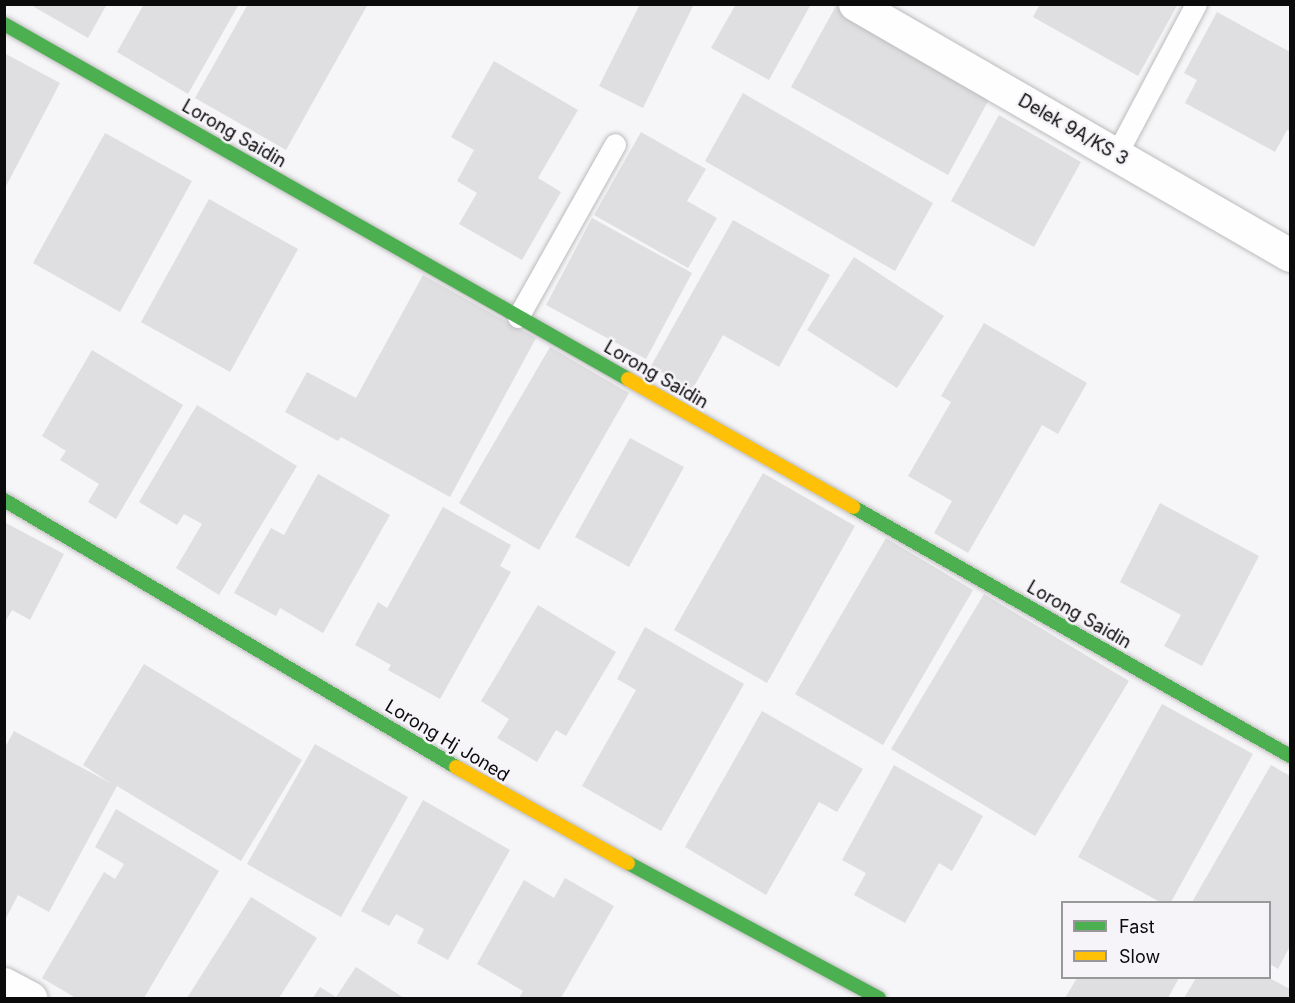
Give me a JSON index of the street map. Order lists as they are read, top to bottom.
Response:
{
  "streets": {
    "street": ["Delek 9A/KS 3", "Lorong Saidin", "Lorong Hj Joned"]
  },
  "legend": ["Fast", "Slow"]
}
